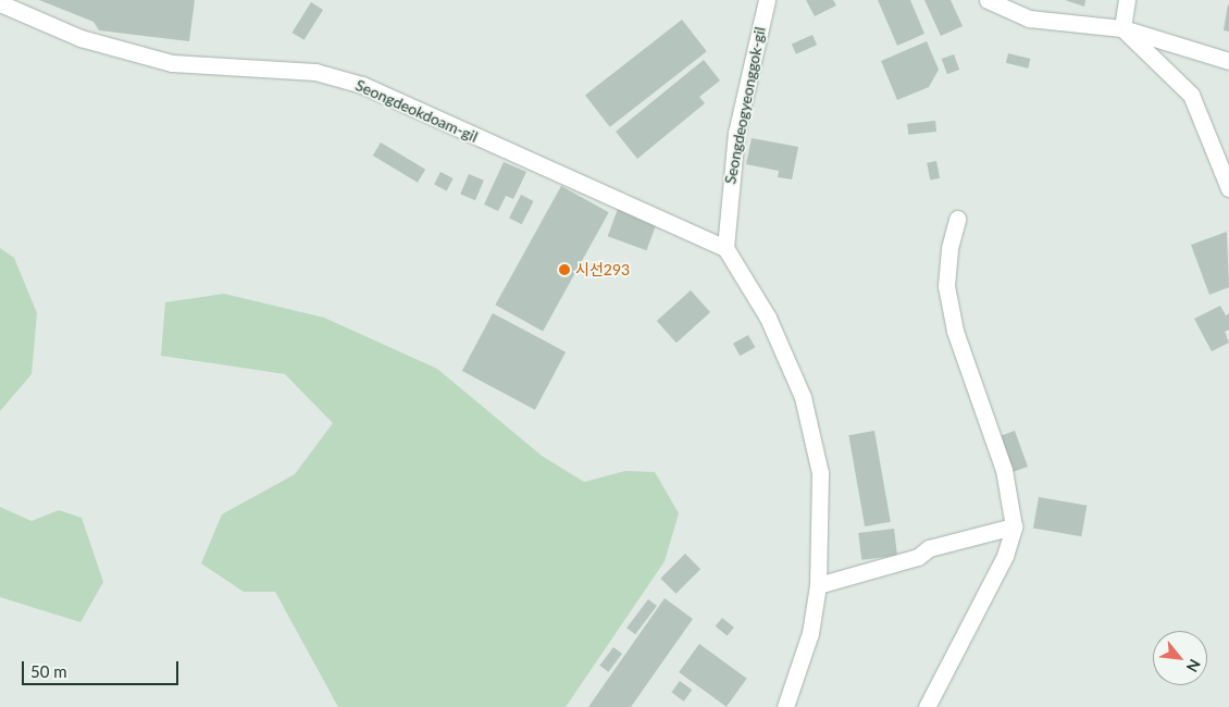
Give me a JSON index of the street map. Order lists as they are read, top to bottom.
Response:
{
  "streets": {
    "street": ["Seongdeogyeonggok-gil", "Seongdeokdoam-gil"]
  },
  "crossings": [
    ["Seongdeogyeonggok-gil", "Seongdeokdoam-gil"]
  ],
  "places": ["시선293"],
  "scale_bar": "50 m",
  "north": "bottom right"
}
